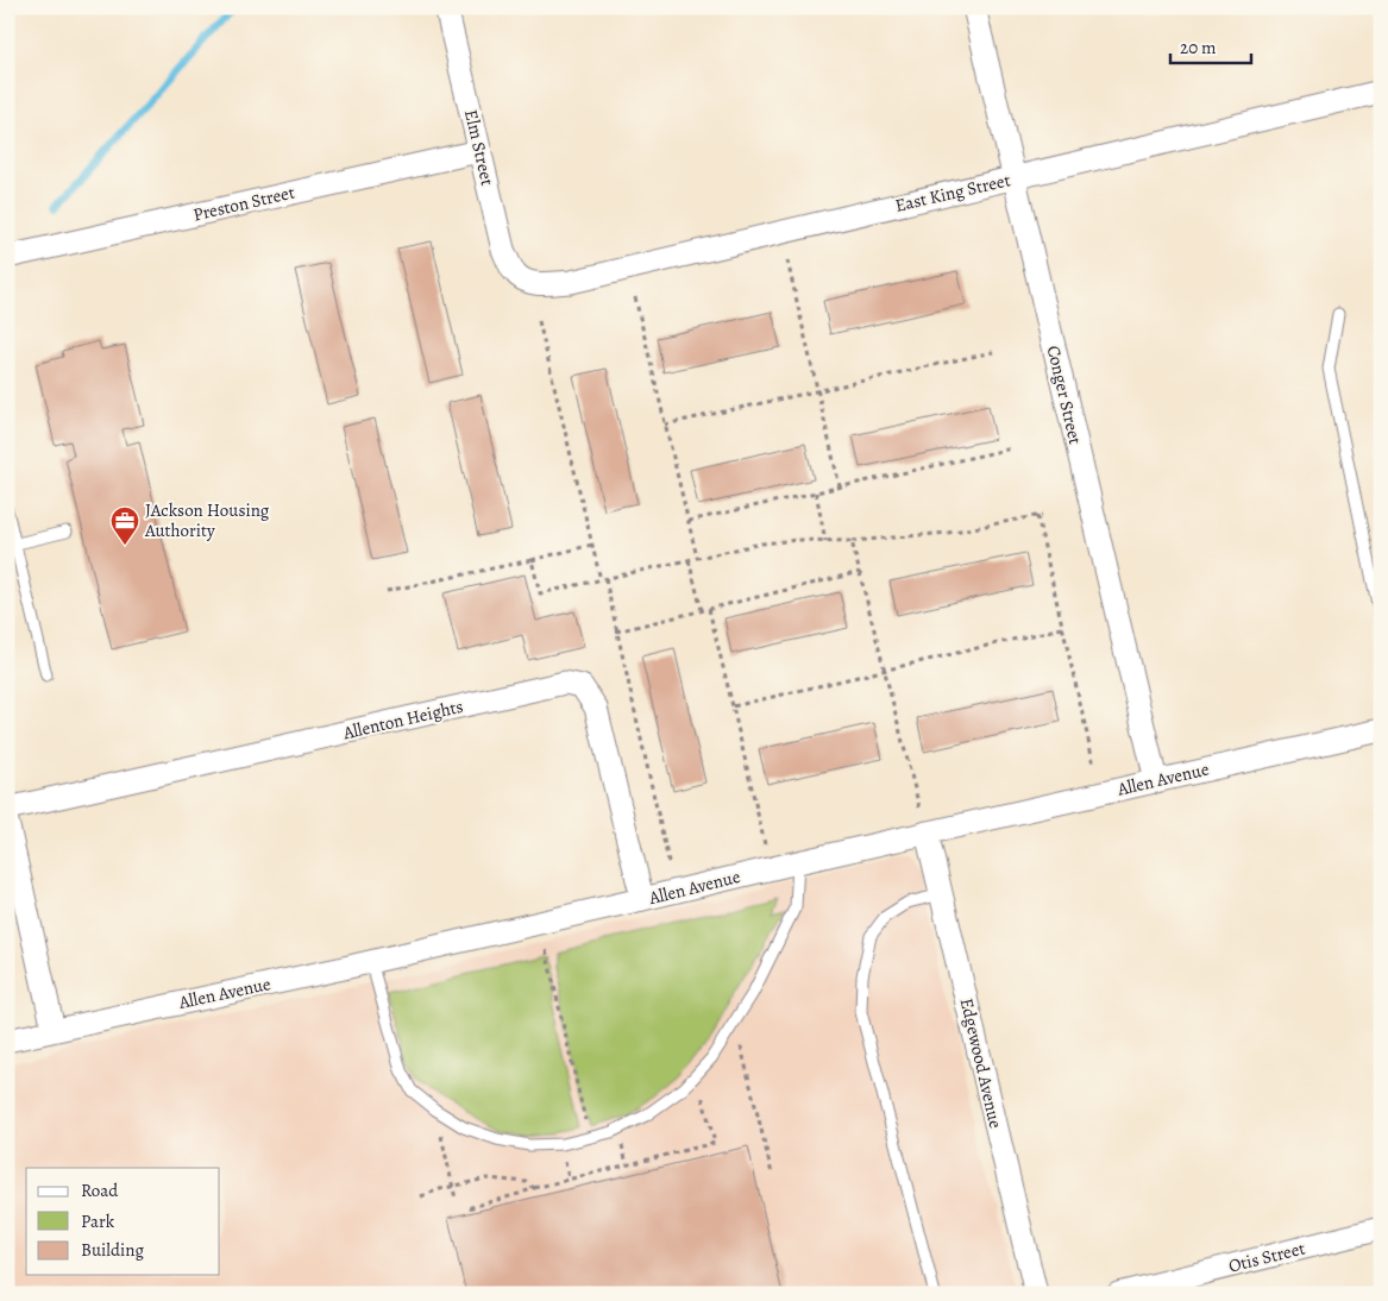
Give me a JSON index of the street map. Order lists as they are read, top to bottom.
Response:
{
  "streets": {
    "street": [
      "Elm Street",
      "East King Street",
      "Preston Street",
      "Conger Street",
      "Allenton Heights",
      "Allen Avenue",
      "Edgewood Avenue",
      "Otis Street"
    ]
  },
  "crossings": [
    ["Elm Street", "East King Street"],
    ["Elm Street", "Preston Street"],
    ["East King Street", "Conger Street"],
    ["Conger Street", "Allen Avenue"],
    ["Allenton Heights", "Allen Avenue"],
    ["Allen Avenue", "Edgewood Avenue"]
  ],
  "places": {
    "office": ["JAckson Housing Authority"]
  },
  "legend": ["Road", "Park", "Building"],
  "scale_bar": "20 m"
}
